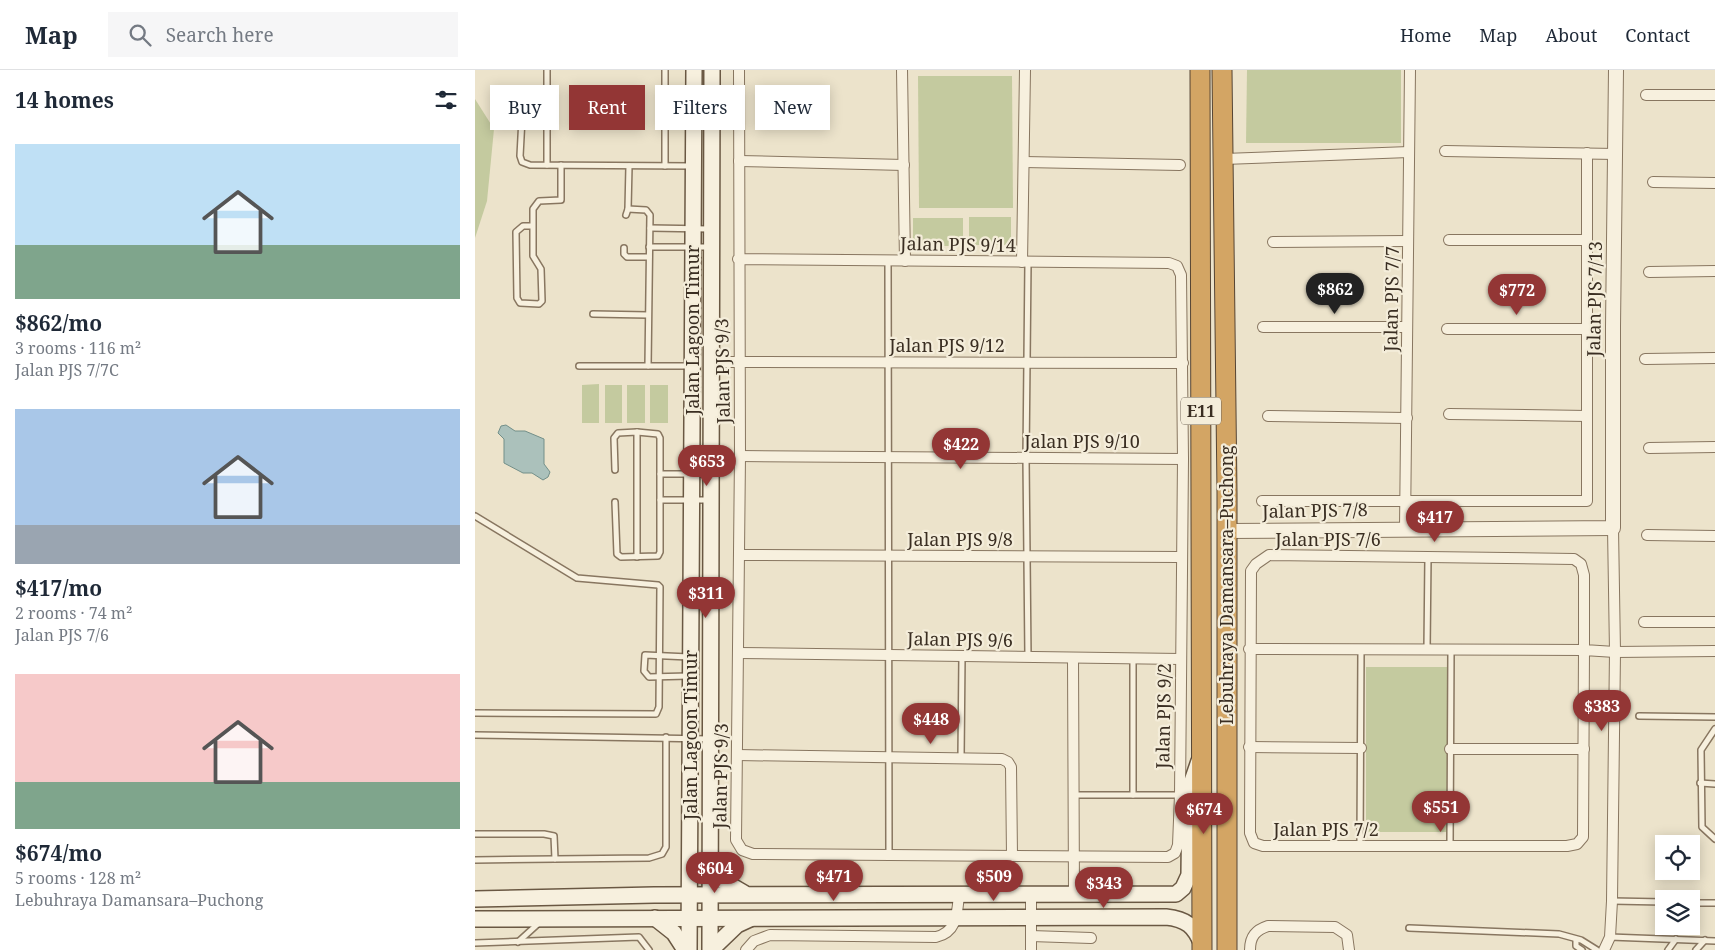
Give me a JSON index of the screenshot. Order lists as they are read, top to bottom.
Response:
{
  "streets": {
    "highway": ["E11", "Lebuhraya Damansara–Puchong"],
    "main road": ["Jalan Lagoon Timur"],
    "street": [
      "Jalan PJS 9/14",
      "Jalan PJS 7/7",
      "Jalan PJS 7/13",
      "Jalan PJS 9/12",
      "Jalan PJS 9/3",
      "Jalan PJS 9/10",
      "Jalan PJS 7/8",
      "Jalan PJS 9/8",
      "Jalan PJS 7/6",
      "Jalan PJS 9/6",
      "Jalan PJS 9/2",
      "Jalan PJS 7/2"
    ]
  },
  "crossings": [
    ["Jalan PJS 9/14", "Jalan PJS 9/3"],
    ["Jalan PJS 9/14", "Jalan PJS 9/2"],
    ["Jalan PJS 7/7", "Jalan PJS 7/8"],
    ["Jalan PJS 7/13", "Jalan PJS 7/8"],
    ["Jalan Lagoon Timur", "Jalan PJS 9/12"],
    ["Jalan PJS 9/12", "Jalan PJS 9/3"],
    ["Jalan PJS 9/12", "Jalan PJS 9/2"],
    ["Jalan PJS 9/3", "Jalan PJS 9/10"],
    ["Jalan PJS 9/3", "Jalan PJS 9/8"],
    ["Jalan PJS 9/3", "Jalan PJS 9/6"],
    ["Jalan PJS 9/3", "Jalan PJS 9/2"],
    ["Jalan PJS 9/10", "Jalan PJS 9/2"],
    ["Jalan PJS 7/8", "Lebuhraya Damansara–Puchong"],
    ["Jalan PJS 9/8", "Jalan PJS 9/2"],
    ["Jalan PJS 7/6", "Jalan PJS 7/2"],
    ["Jalan PJS 9/6", "Jalan PJS 9/2"]
  ],
  "page": {
    "header": "Map",
    "search": "Search here",
    "nav": [
      "Home",
      "Map",
      "About",
      "Contact"
    ],
    "heading": "14 homes",
    "chip": [
      "Buy",
      "Rent",
      "Filters",
      "New"
    ],
    "list": [
      {
        "name": "$862/mo",
        "note": "3 rooms · 116 m² · Jalan PJS 7/7C"
      },
      {
        "name": "$417/mo",
        "note": "2 rooms · 74 m² · Jalan PJS 7/6"
      },
      {
        "name": "$674/mo",
        "note": "5 rooms · 128 m² · Lebuhraya Damansara–Puchong"
      }
    ],
    "price": [
      "$862",
      "$772",
      "$422",
      "$653",
      "$417",
      "$311",
      "$383",
      "$448",
      "$551",
      "$674",
      "$604",
      "$471",
      "$509",
      "$343"
    ]
  }
}
